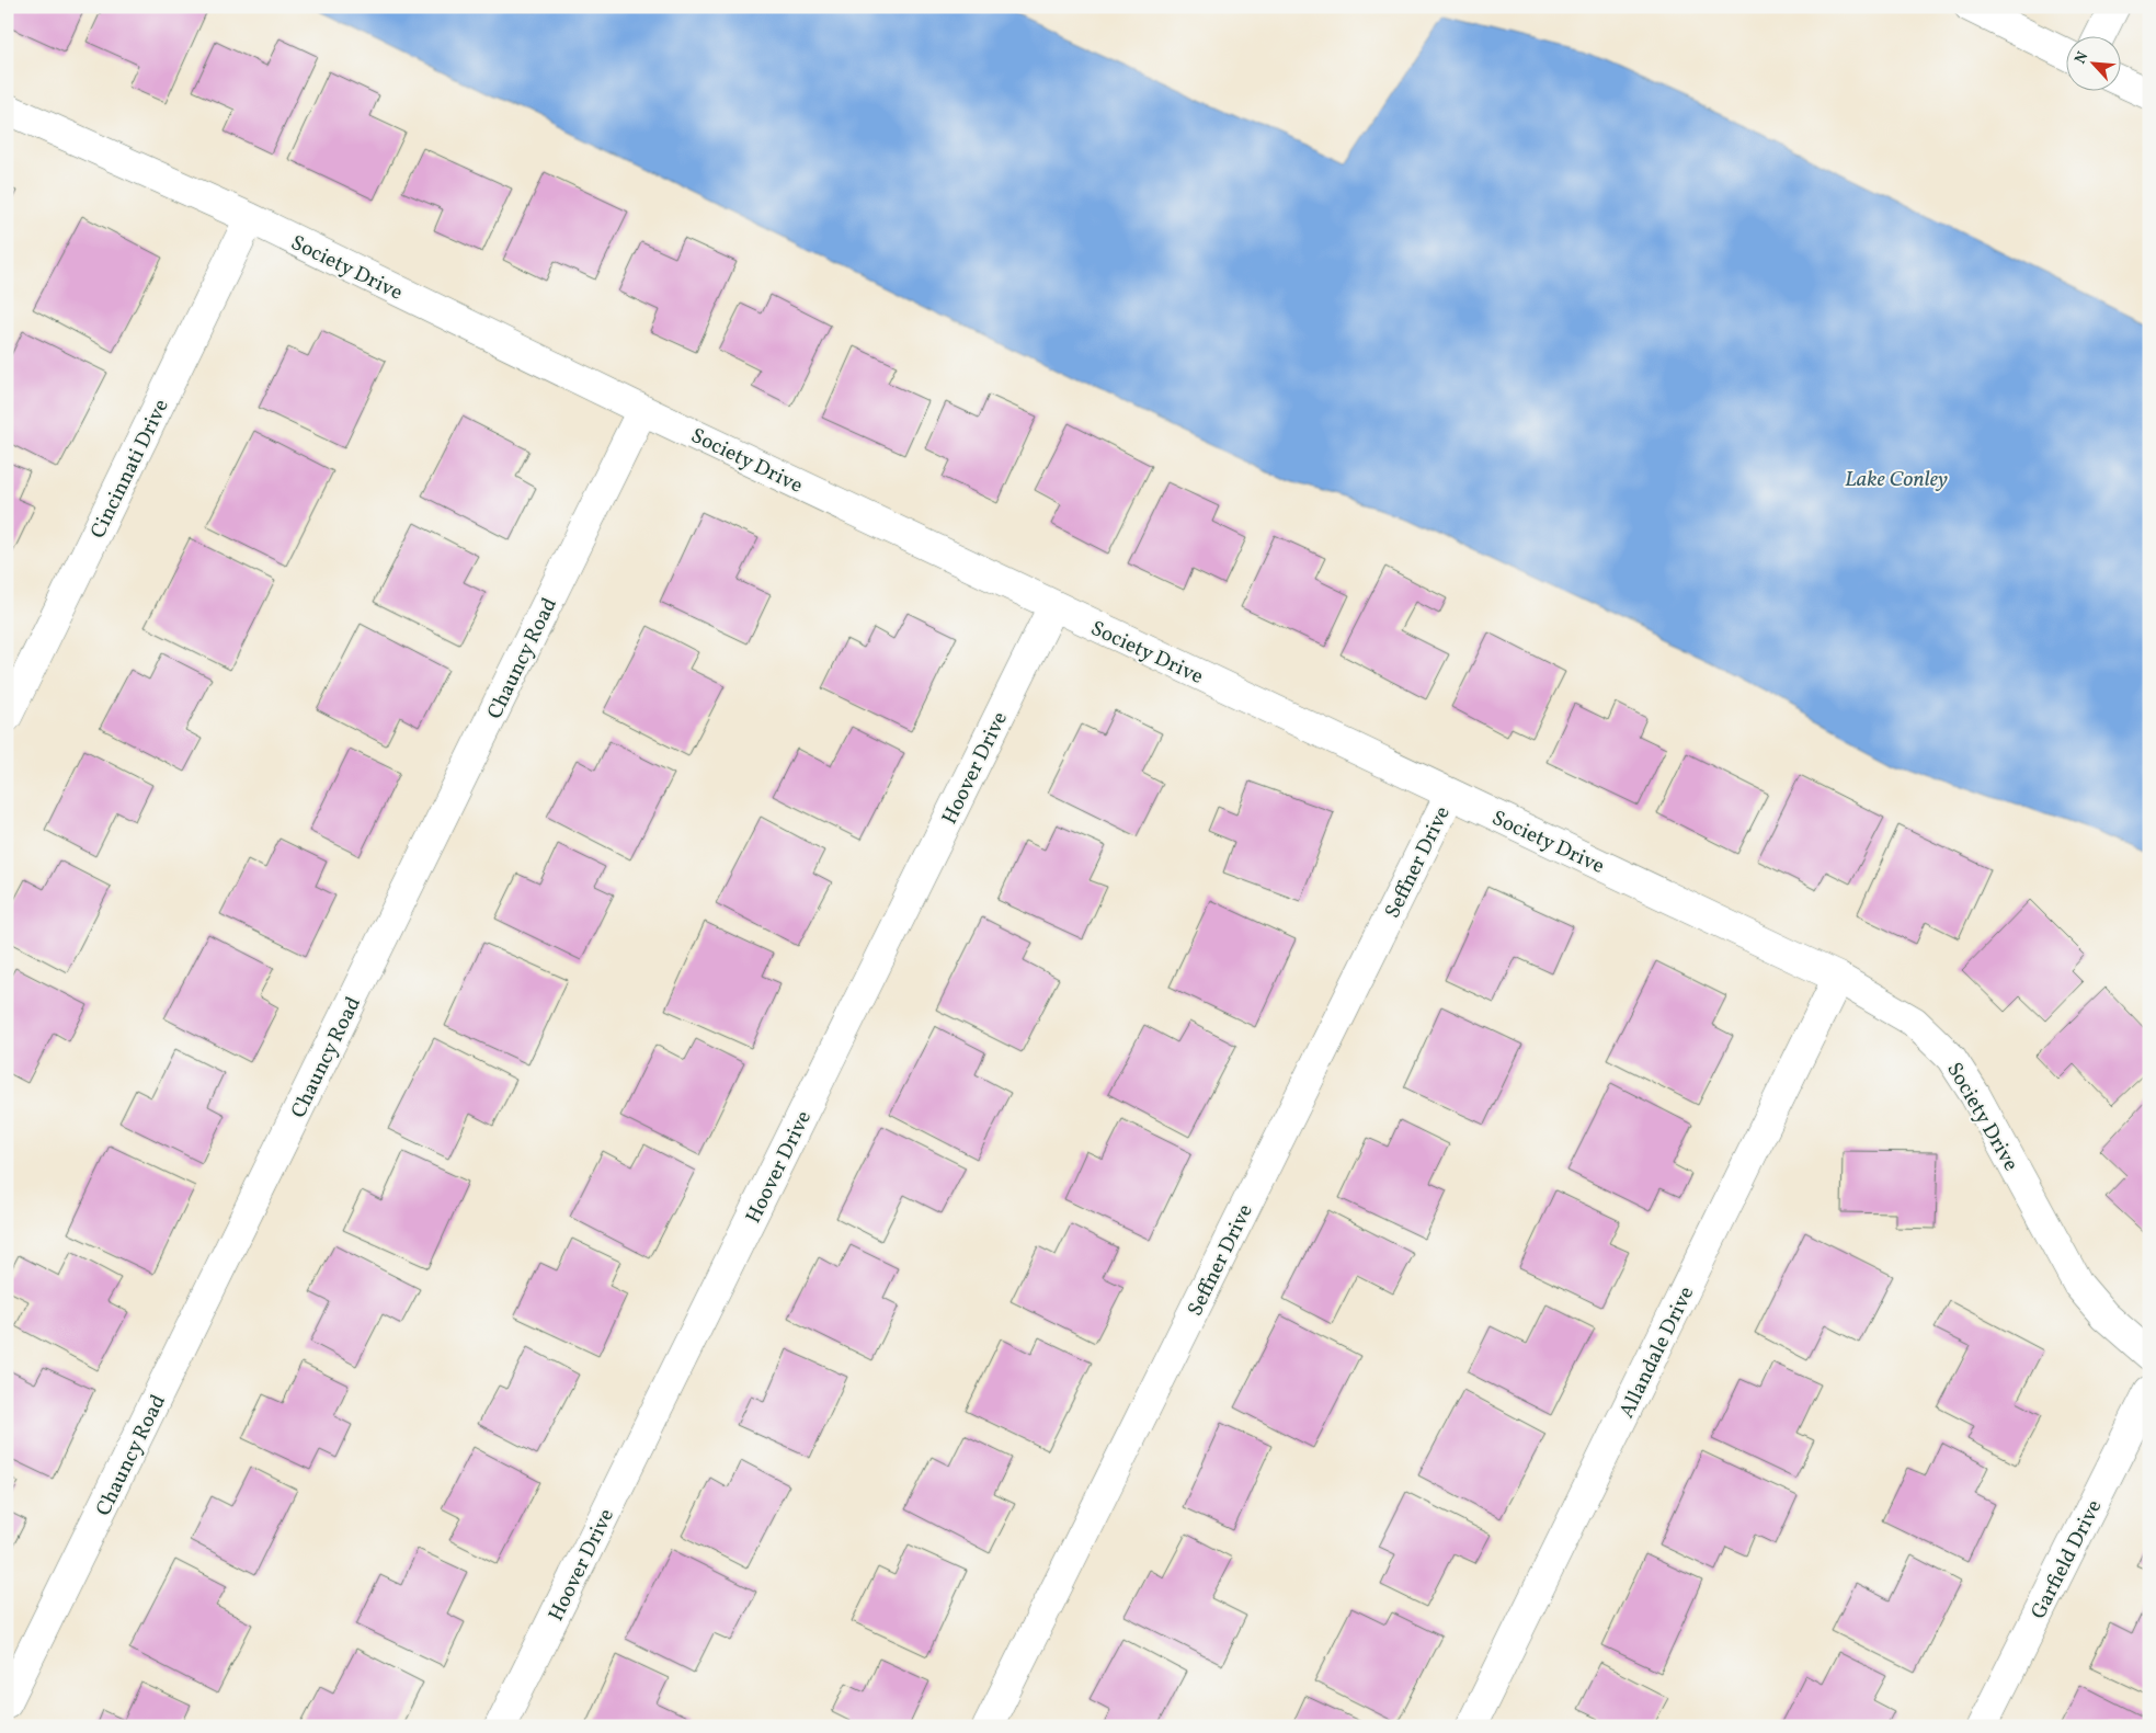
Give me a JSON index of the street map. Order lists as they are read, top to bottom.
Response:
{
  "streets": {
    "street": [
      "Society Drive",
      "Cincinnati Drive",
      "Chauncy Road",
      "Hoover Drive",
      "Seffner Drive",
      "Allandale Drive",
      "Garfield Drive"
    ]
  },
  "crossings": [
    ["Society Drive", "Cincinnati Drive"],
    ["Society Drive", "Chauncy Road"],
    ["Society Drive", "Hoover Drive"],
    ["Society Drive", "Seffner Drive"],
    ["Society Drive", "Allandale Drive"]
  ],
  "water": ["Lake Conley"],
  "north": "top left"
}
